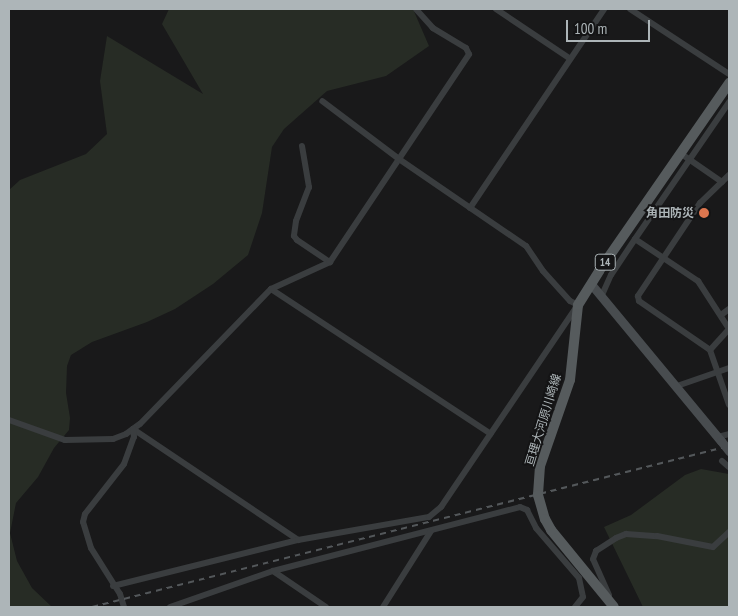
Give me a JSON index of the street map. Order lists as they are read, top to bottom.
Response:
{
  "streets": {
    "main road": ["14", "亘理大河原川崎線"]
  },
  "places": ["角田防災"],
  "scale_bar": "100 m"
}
